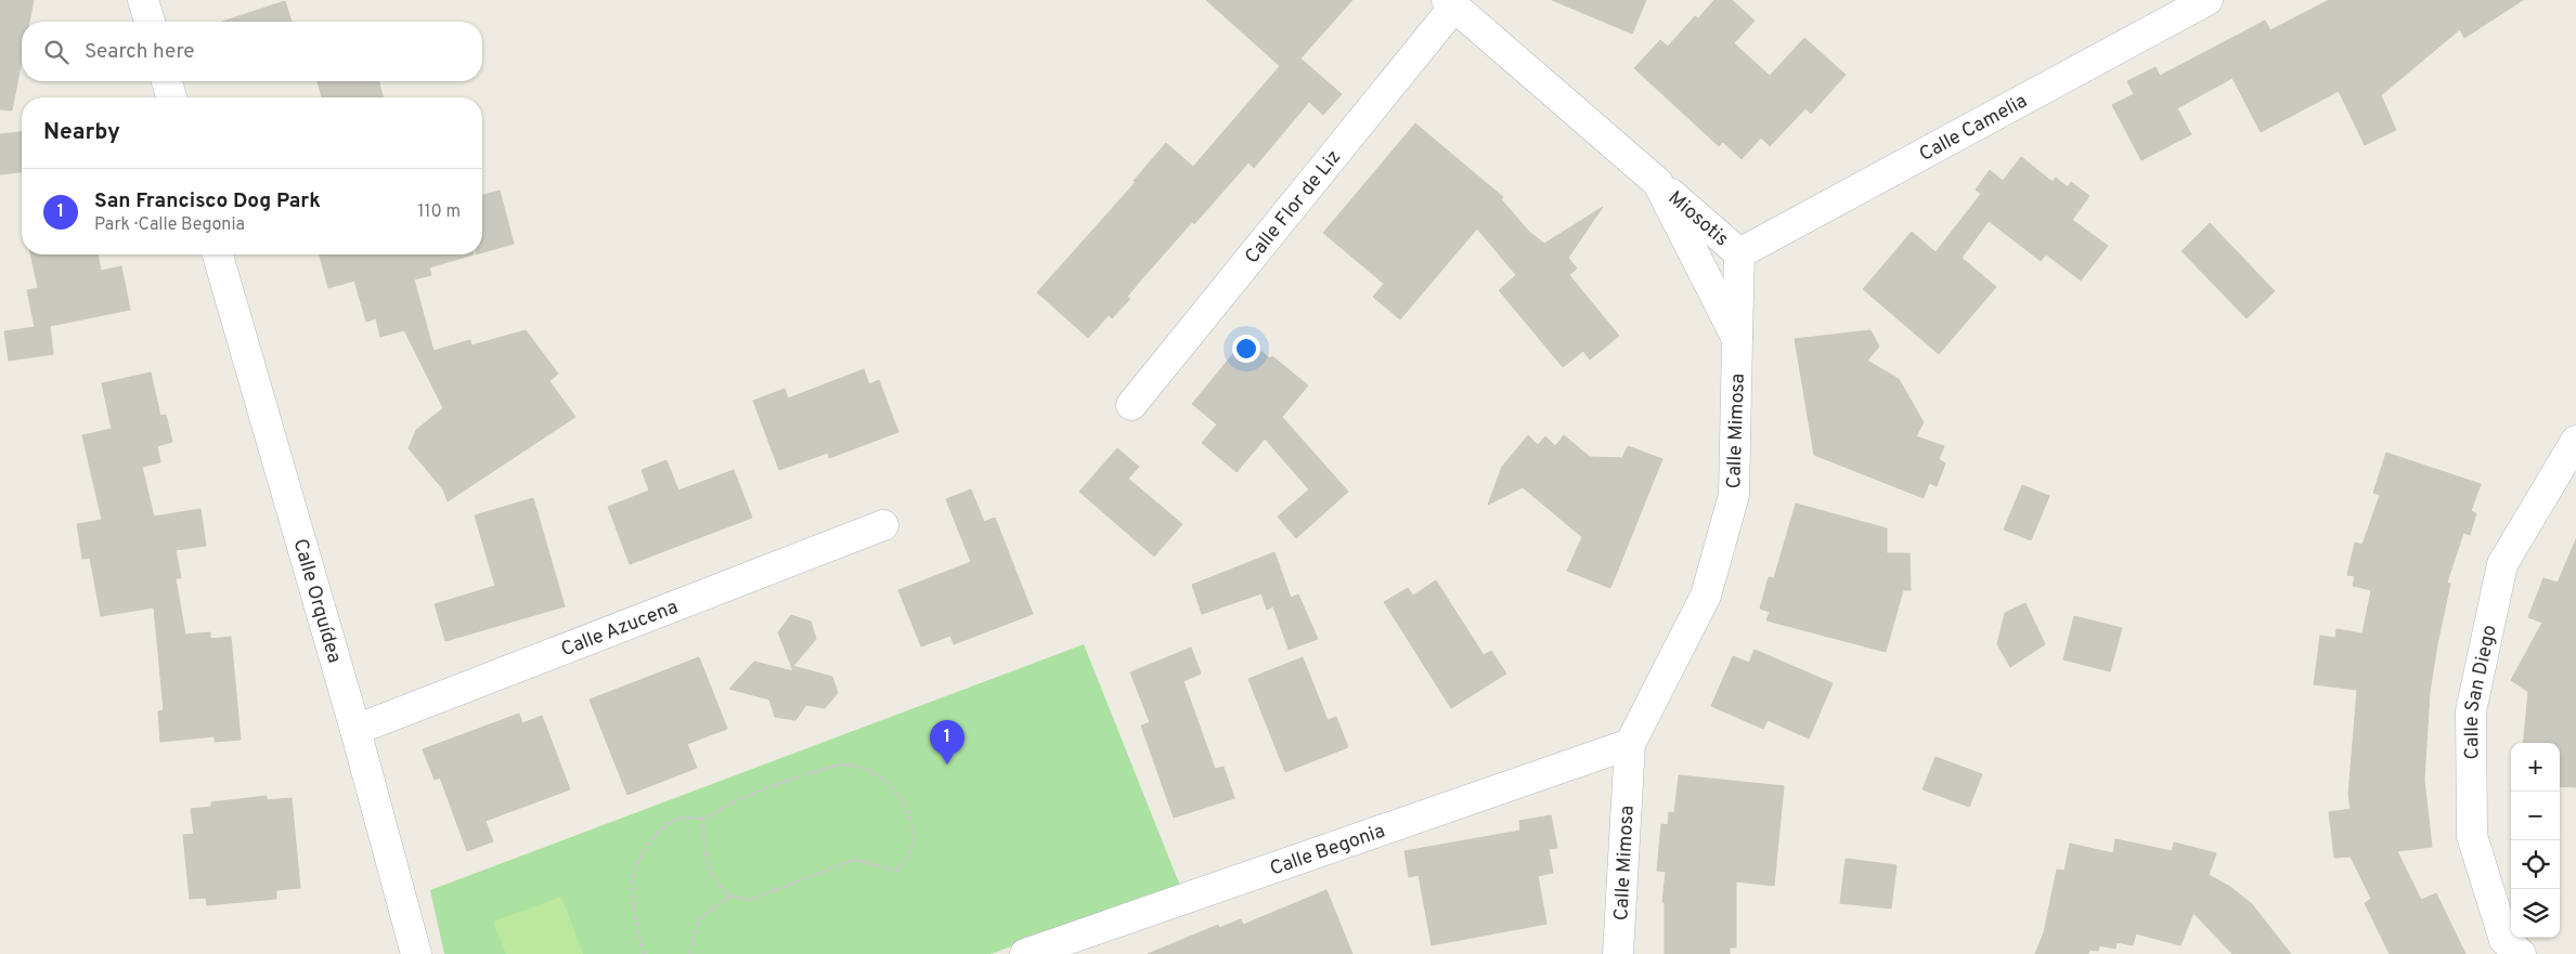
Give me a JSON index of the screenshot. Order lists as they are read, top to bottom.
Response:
{
  "streets": {
    "street": [
      "Calle Camelia",
      "Calle Flor de Liz",
      "Miosotis",
      "Calle Mimosa",
      "Calle Orquídea",
      "Calle Azucena",
      "Calle San Diego",
      "Calle Begonia"
    ]
  },
  "crossings": [
    ["Calle Camelia", "Miosotis"],
    ["Calle Flor de Liz", "Calle Mimosa"],
    ["Miosotis", "Calle Mimosa"],
    ["Calle Mimosa", "Calle Begonia"],
    ["Calle Orquídea", "Calle Azucena"]
  ],
  "page": {
    "search": "Search here",
    "heading": "Nearby",
    "list": [
      {
        "mark": "1",
        "name": "San Francisco Dog Park",
        "note": "Park · Calle Begonia",
        "value": "110 m"
      }
    ],
    "pins": "1",
    "map_buttons": ["+", "−"]
  }
}
